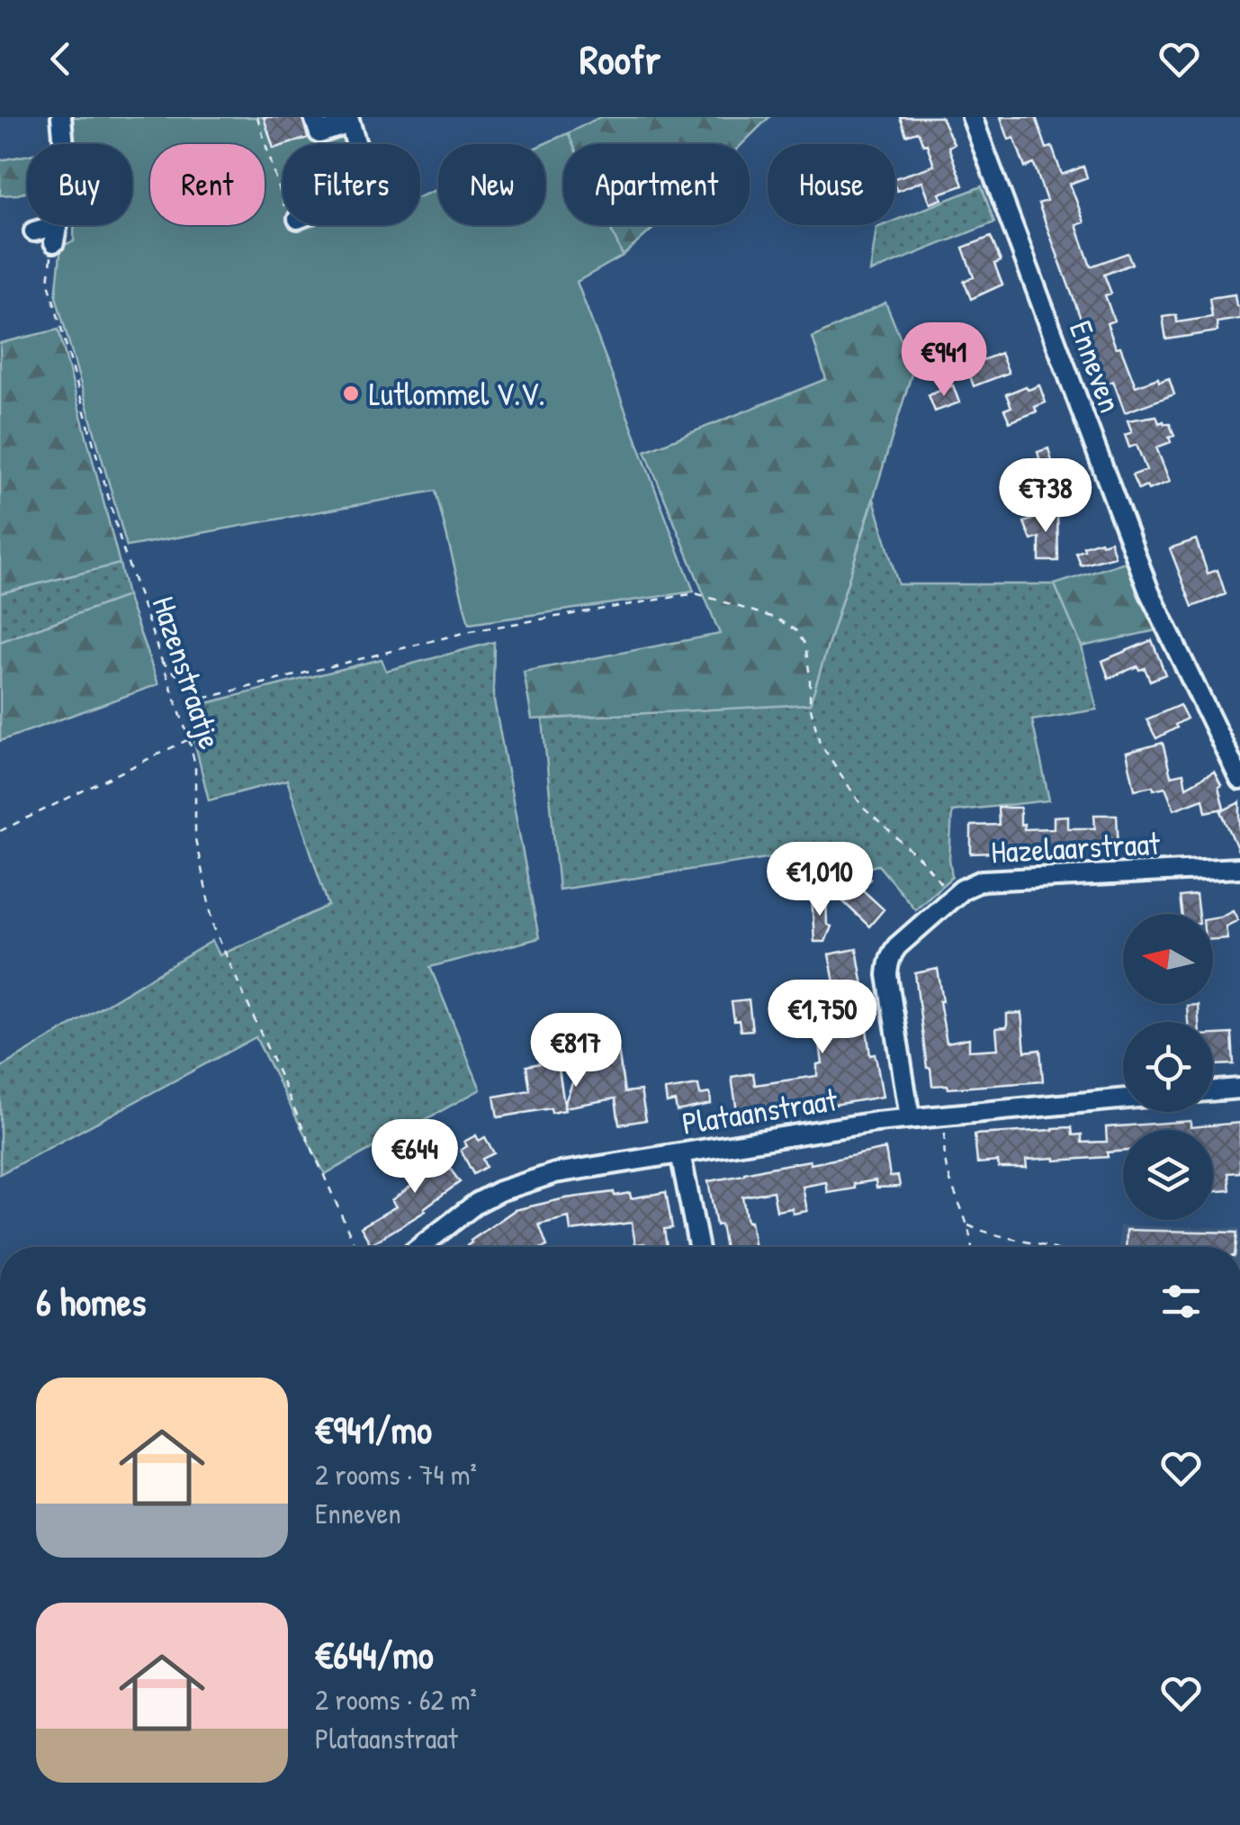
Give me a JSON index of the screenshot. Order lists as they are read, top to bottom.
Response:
{
  "streets": {
    "street": ["Enneven", "Hazelaarstraat", "Plataanstraat"],
    "path": ["Hazenstraatje"]
  },
  "crossings": [
    ["Hazelaarstraat", "Plataanstraat"]
  ],
  "places": ["Lutlommel V.V."],
  "north": "left",
  "page": {
    "header": "Roofr",
    "chip": [
      "Buy",
      "Rent",
      "Filters",
      "New",
      "Apartment",
      "House"
    ],
    "price": [
      "€941",
      "€738",
      "€1,010",
      "€1,750",
      "€817",
      "€644"
    ],
    "heading": "6 homes",
    "list": [
      {
        "name": "€941/mo",
        "note": "2 rooms · 74 m² · Enneven"
      },
      {
        "name": "€644/mo",
        "note": "2 rooms · 62 m² · Plataanstraat"
      }
    ]
  }
}
